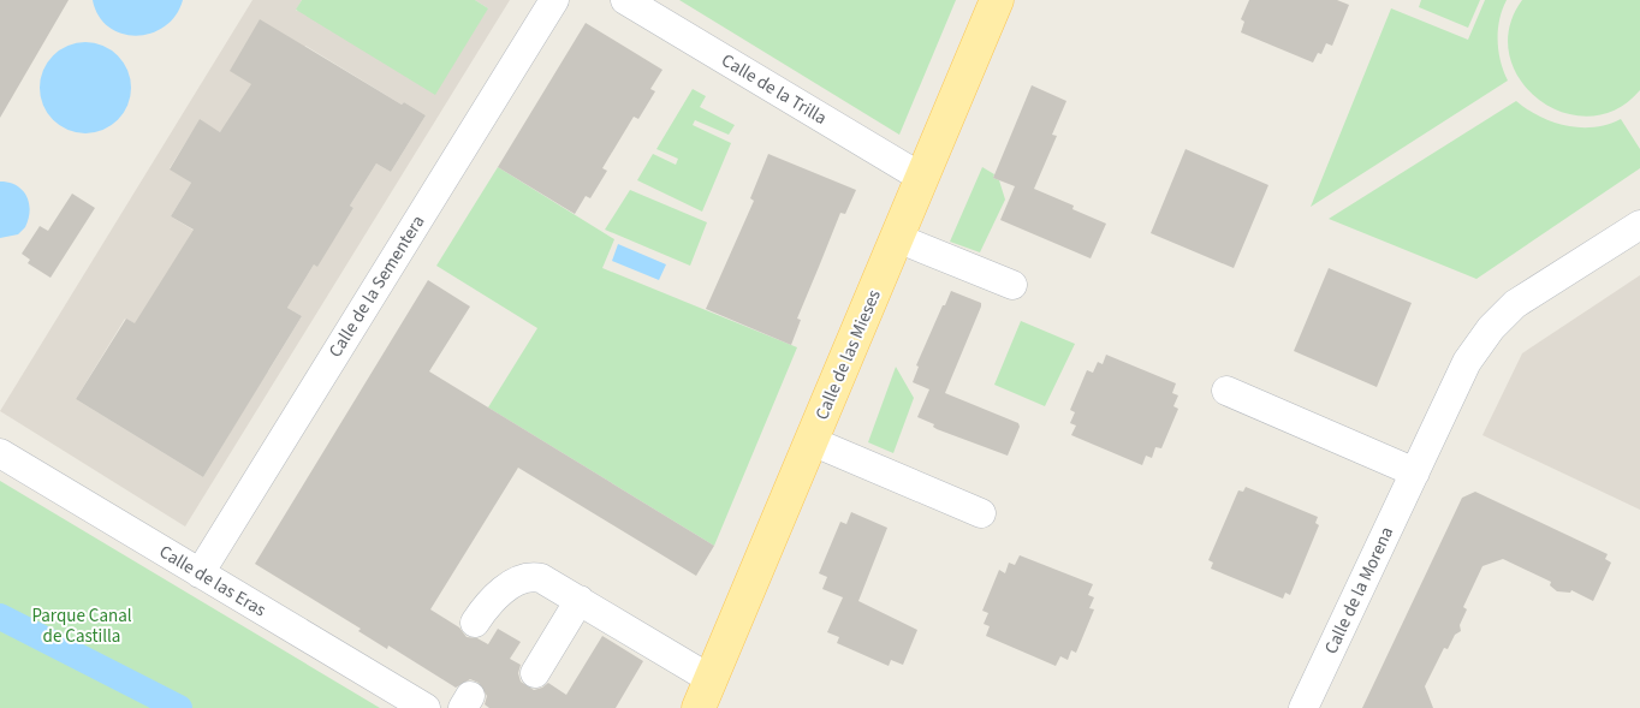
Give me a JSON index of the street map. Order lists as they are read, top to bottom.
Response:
{
  "streets": {
    "main road": ["Calle de las Mieses"],
    "street": [
      "Calle de la Trilla",
      "Calle de la Sementera",
      "Calle de las Eras",
      "Calle de la Morena"
    ]
  },
  "crossings": [
    ["Calle de la Trilla", "Calle de las Mieses"],
    ["Calle de la Sementera", "Calle de las Eras"]
  ],
  "parks": ["Parque Canal de Castilla"]
}
